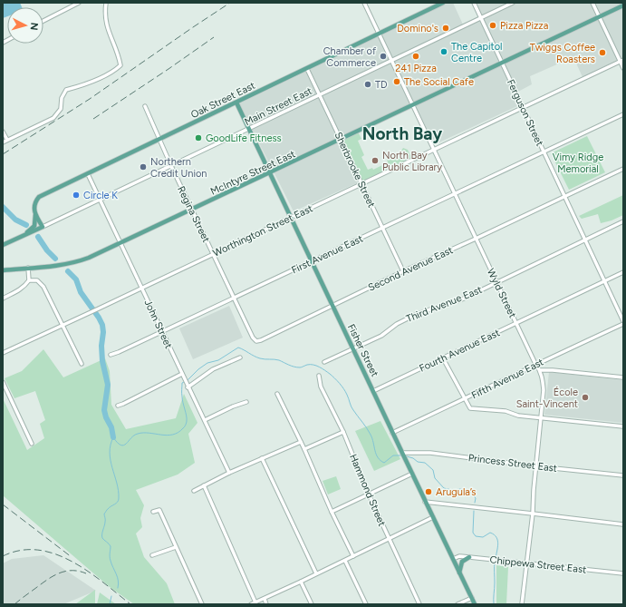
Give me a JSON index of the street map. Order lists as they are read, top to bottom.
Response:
{
  "streets": {
    "main road": [
      "Oak Street East",
      "Main Street East",
      "McIntyre Street East",
      "Fisher Street"
    ],
    "street": [
      "Ferguson Street",
      "Sherbrooke Street",
      "Regina Street",
      "Worthington Street East",
      "First Avenue East",
      "Second Avenue East",
      "Wyld Street",
      "Third Avenue East",
      "John Street",
      "Fourth Avenue East",
      "Fifth Avenue East",
      "Princess Street East",
      "Hammond Street",
      "Chippewa Street East"
    ]
  },
  "crossings": [
    ["Oak Street East", "Main Street East"],
    ["Oak Street East", "Sherbrooke Street"],
    ["Oak Street East", "Regina Street"],
    ["Oak Street East", "Wyld Street"],
    ["Oak Street East", "John Street"],
    ["Oak Street East", "Fisher Street"],
    ["Main Street East", "Ferguson Street"],
    ["Main Street East", "Sherbrooke Street"],
    ["Main Street East", "Regina Street"],
    ["Main Street East", "Wyld Street"],
    ["Main Street East", "John Street"],
    ["Main Street East", "Fisher Street"],
    ["Ferguson Street", "McIntyre Street East"],
    ["Ferguson Street", "Worthington Street East"],
    ["Ferguson Street", "First Avenue East"],
    ["Ferguson Street", "Second Avenue East"],
    ["Ferguson Street", "Third Avenue East"],
    ["Ferguson Street", "Fourth Avenue East"],
    ["Ferguson Street", "Fifth Avenue East"],
    ["Sherbrooke Street", "McIntyre Street East"],
    ["Sherbrooke Street", "Worthington Street East"],
    ["Sherbrooke Street", "First Avenue East"],
    ["Sherbrooke Street", "Second Avenue East"],
    ["McIntyre Street East", "Regina Street"],
    ["McIntyre Street East", "Wyld Street"],
    ["McIntyre Street East", "John Street"],
    ["McIntyre Street East", "Fisher Street"],
    ["Regina Street", "Worthington Street East"],
    ["Regina Street", "First Avenue East"],
    ["Regina Street", "Second Avenue East"],
    ["Worthington Street East", "Wyld Street"],
    ["Worthington Street East", "John Street"],
    ["Worthington Street East", "Fisher Street"],
    ["First Avenue East", "Wyld Street"],
    ["First Avenue East", "John Street"],
    ["First Avenue East", "Fisher Street"],
    ["Second Avenue East", "Wyld Street"],
    ["Second Avenue East", "Fisher Street"],
    ["Wyld Street", "Third Avenue East"],
    ["Wyld Street", "Fourth Avenue East"],
    ["Wyld Street", "Fifth Avenue East"],
    ["Wyld Street", "Princess Street East"],
    ["Wyld Street", "Chippewa Street East"],
    ["Third Avenue East", "Fisher Street"],
    ["Fisher Street", "Fourth Avenue East"],
    ["Fisher Street", "Fifth Avenue East"],
    ["Fisher Street", "Princess Street East"],
    ["Fisher Street", "Chippewa Street East"]
  ],
  "districts": ["North Bay"],
  "parks": ["Vimy Ridge Memorial"],
  "places": [
    "Pizza Pizza",
    "Domino's",
    "The Capitol Centre",
    "Twiggs Coffee Roasters",
    "Chamber of Commerce",
    "241 Pizza",
    "The Social Cafe",
    "TD",
    "GoodLife Fitness",
    "North Bay Public Library",
    "Northern Credit Union",
    "Circle K",
    "École Saint-Vincent",
    "Arugula’s"
  ],
  "north": "right"
}
